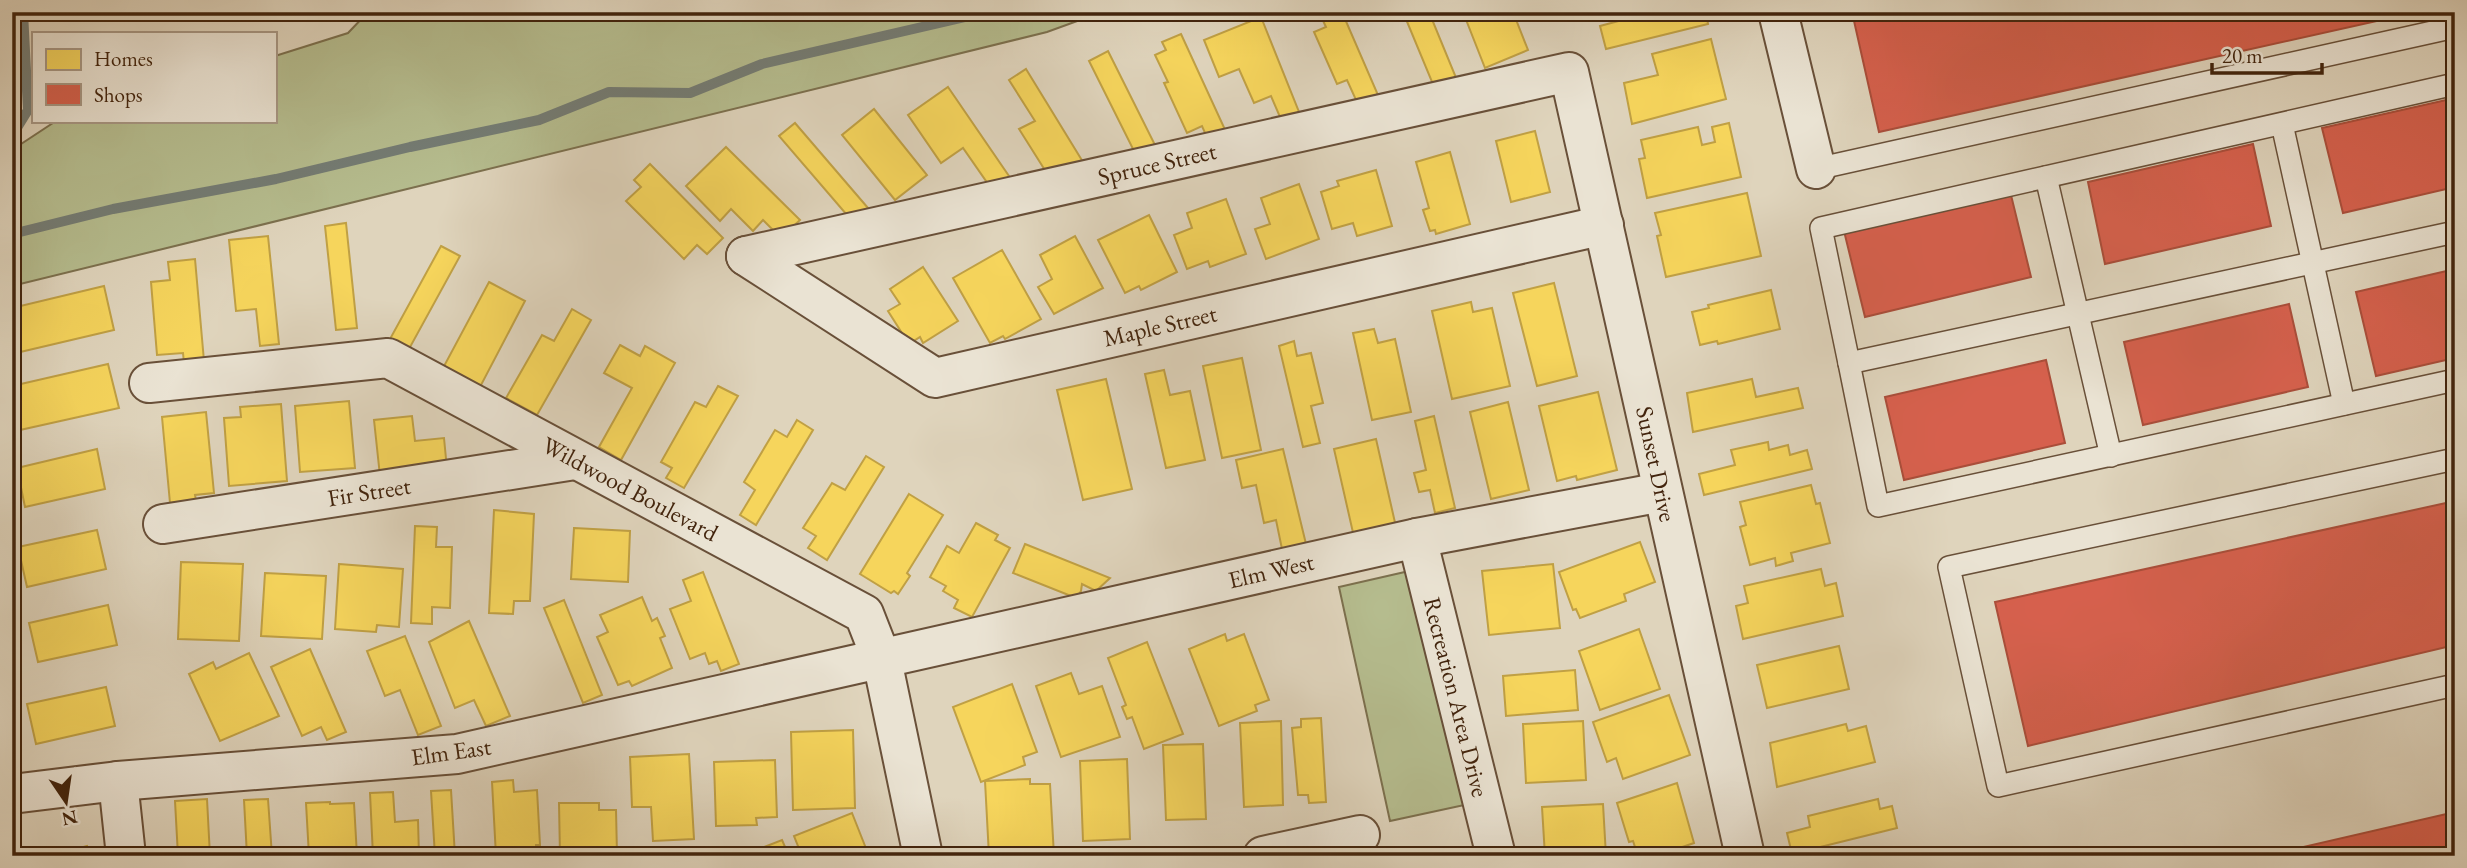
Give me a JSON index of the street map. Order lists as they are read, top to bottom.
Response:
{
  "streets": {
    "street": [
      "Spruce Street",
      "Maple Street",
      "Sunset Drive",
      "Wildwood Boulevard",
      "Fir Street",
      "Elm West",
      "Recreation Area Drive",
      "Elm East"
    ]
  },
  "crossings": [
    ["Spruce Street", "Maple Street"],
    ["Spruce Street", "Sunset Drive"],
    ["Maple Street", "Sunset Drive"],
    ["Sunset Drive", "Elm West"],
    ["Wildwood Boulevard", "Fir Street"],
    ["Wildwood Boulevard", "Elm West"],
    ["Wildwood Boulevard", "Elm East"],
    ["Elm West", "Recreation Area Drive"],
    ["Elm West", "Elm East"]
  ],
  "legend": ["Homes", "Shops"],
  "scale_bar": "20 m",
  "north": "bottom"
}
